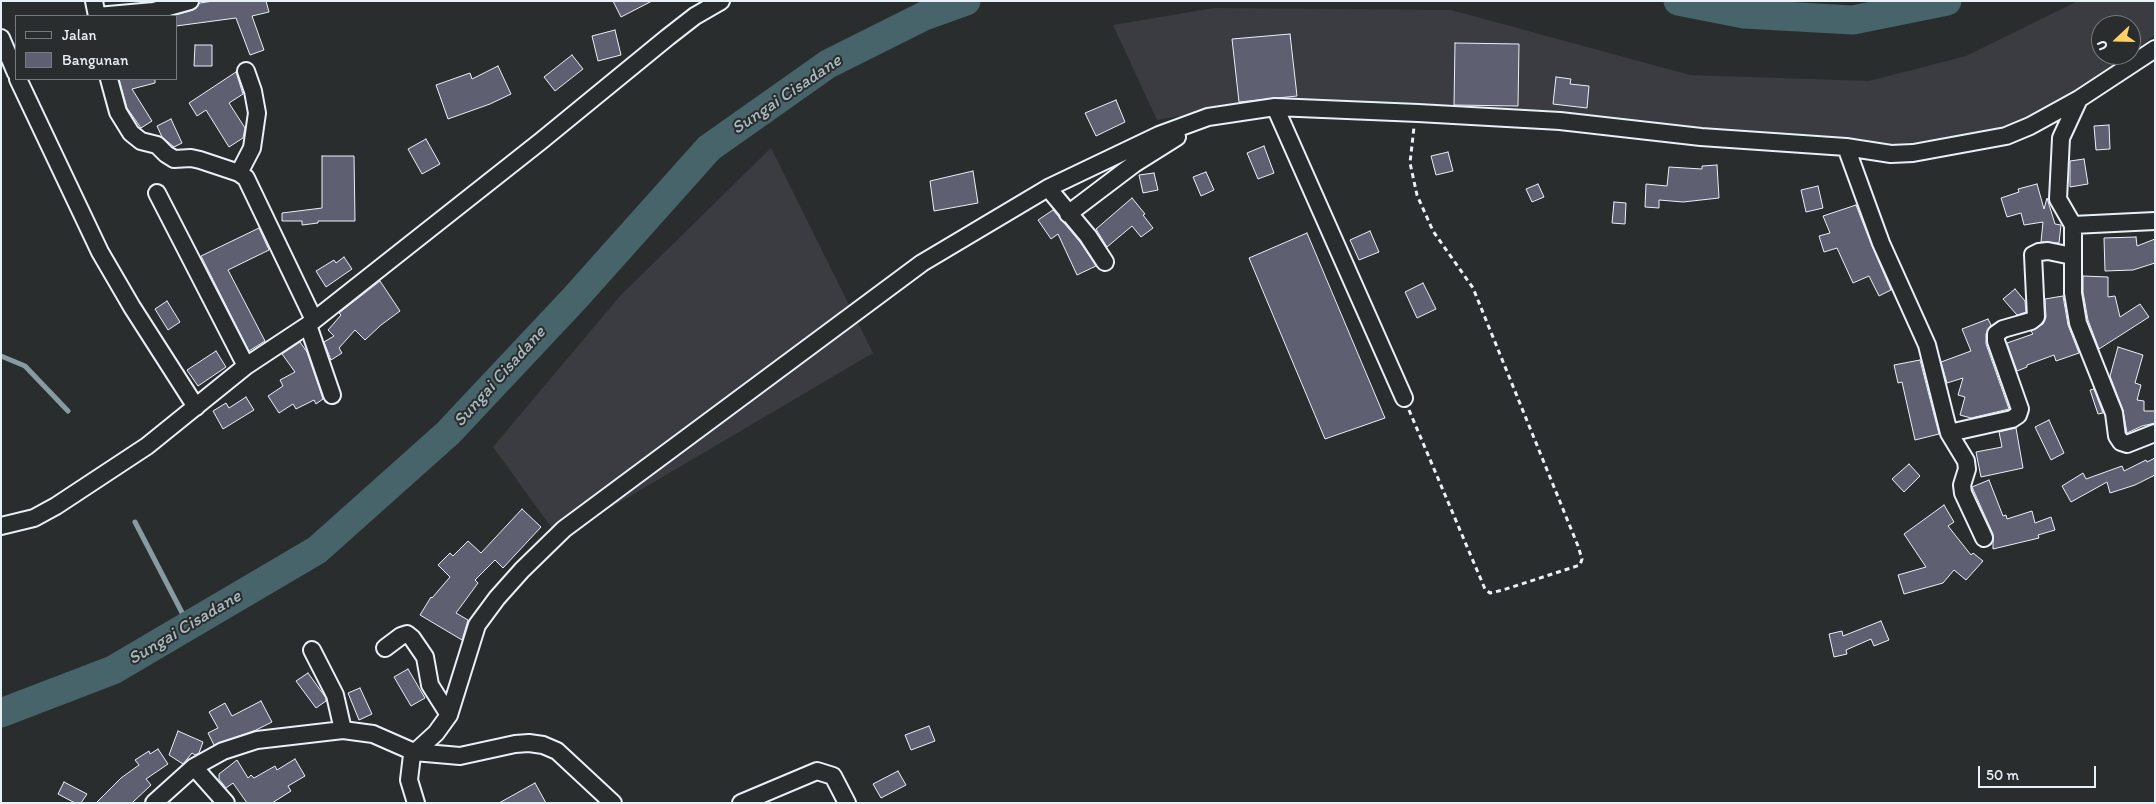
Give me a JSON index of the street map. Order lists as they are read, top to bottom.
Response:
{
  "water": ["Sungai Cisadane"],
  "legend": ["Jalan", "Bangunan"],
  "scale_bar": "50 m",
  "north": "left"
}
